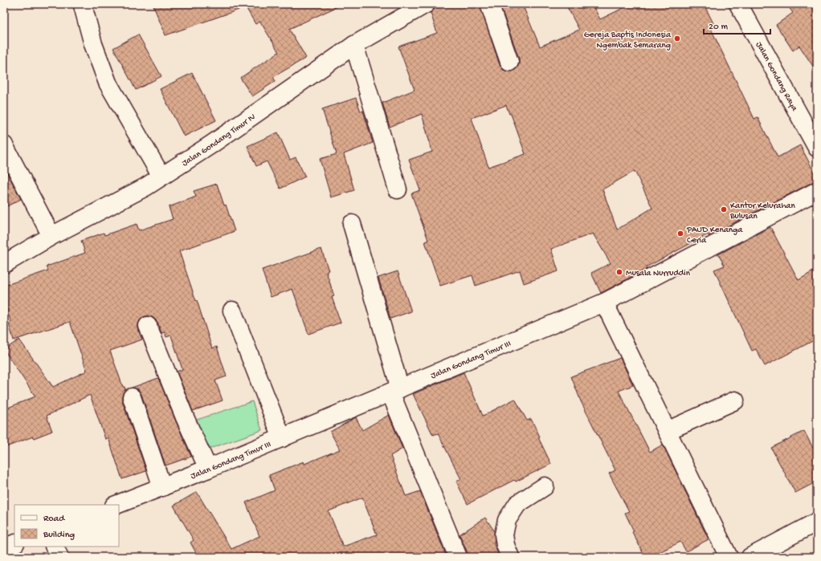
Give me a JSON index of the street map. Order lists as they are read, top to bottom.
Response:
{
  "streets": {
    "street": ["Jalan Gondang Raya", "Jalan Gondang Timur IV", "Jalan Gondang Timur III"]
  },
  "places": [
    "Gereja Baptis Indonesia Ngembak Semarang",
    "Kantor Kelurahan Bulusan",
    "PAUD Kenanga Ceria",
    "Musala Nurruddin"
  ],
  "legend": ["Road", "Building"],
  "scale_bar": "20 m"
}
